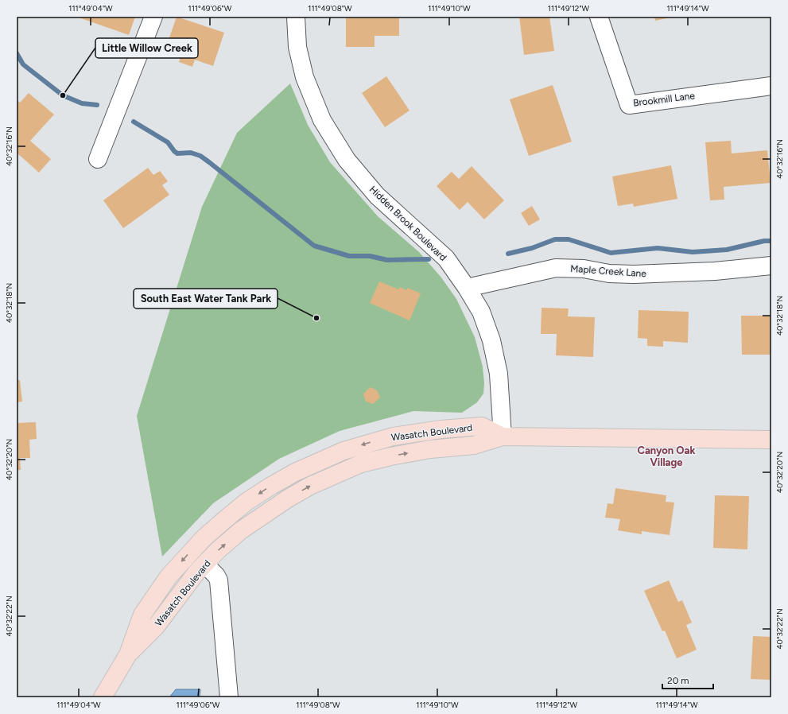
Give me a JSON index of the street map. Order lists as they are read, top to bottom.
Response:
{
  "streets": {
    "main road": ["Wasatch Boulevard"],
    "street": ["Brookmill Lane", "Hidden Brook Boulevard", "Maple Creek Lane"]
  },
  "crossings": [
    ["Hidden Brook Boulevard", "Maple Creek Lane"],
    ["Hidden Brook Boulevard", "Wasatch Boulevard"]
  ],
  "districts": ["Canyon Oak Village"],
  "places": ["Little Willow Creek", "South East Water Tank Park"],
  "scale_bar": "20 m",
  "coordinates": [
    "111°49'04\"W",
    "111°49'06\"W",
    "111°49'08\"W",
    "111°49'10\"W",
    "111°49'12\"W",
    "111°49'14\"W",
    "40°32'16\"N",
    "40°32'18\"N",
    "40°32'20\"N",
    "40°32'22\"N"
  ]
}
